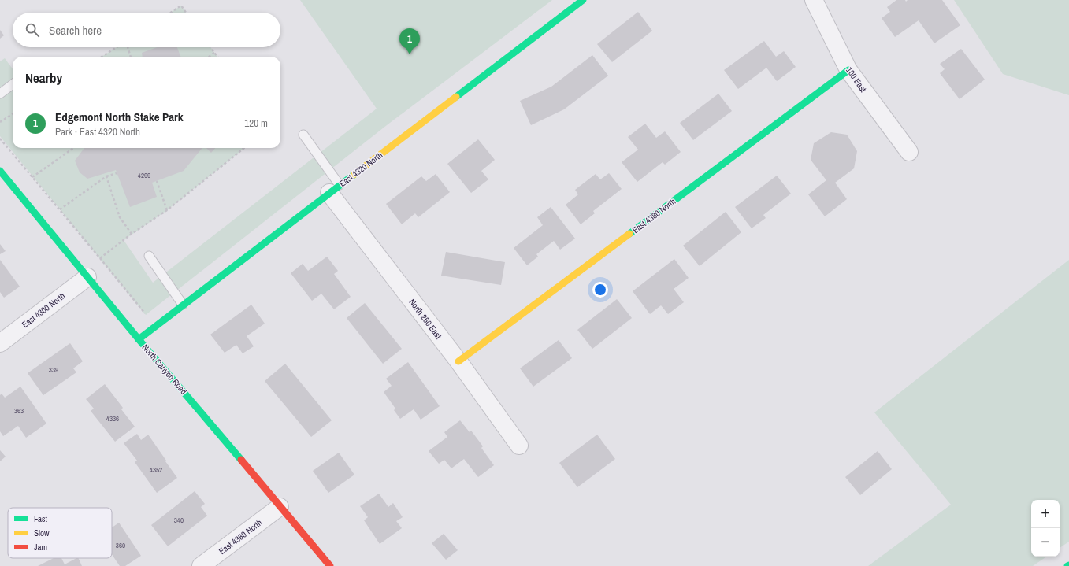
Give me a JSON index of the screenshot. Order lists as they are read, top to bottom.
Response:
{
  "streets": {
    "street": [
      "100 East",
      "East 4320 North",
      "East 4380 North",
      "East 4300 North",
      "North 250 East",
      "North Canyon Road"
    ]
  },
  "crossings": [
    ["100 East", "East 4380 North"],
    ["East 4320 North", "North 250 East"],
    ["East 4320 North", "North Canyon Road"],
    ["East 4380 North", "North 250 East"],
    ["East 4380 North", "North Canyon Road"],
    ["East 4300 North", "North Canyon Road"]
  ],
  "house_numbers": [
    "4299",
    "339",
    "363",
    "4336",
    "4352",
    "340",
    "360"
  ],
  "legend": ["Fast", "Slow", "Jam"],
  "page": {
    "search": "Search here",
    "pins": "1",
    "heading": "Nearby",
    "list": [
      {
        "mark": "1",
        "name": "Edgemont North Stake Park",
        "note": "Park · East 4320 North",
        "value": "120 m"
      }
    ],
    "map_buttons": ["+", "−"]
  }
}
